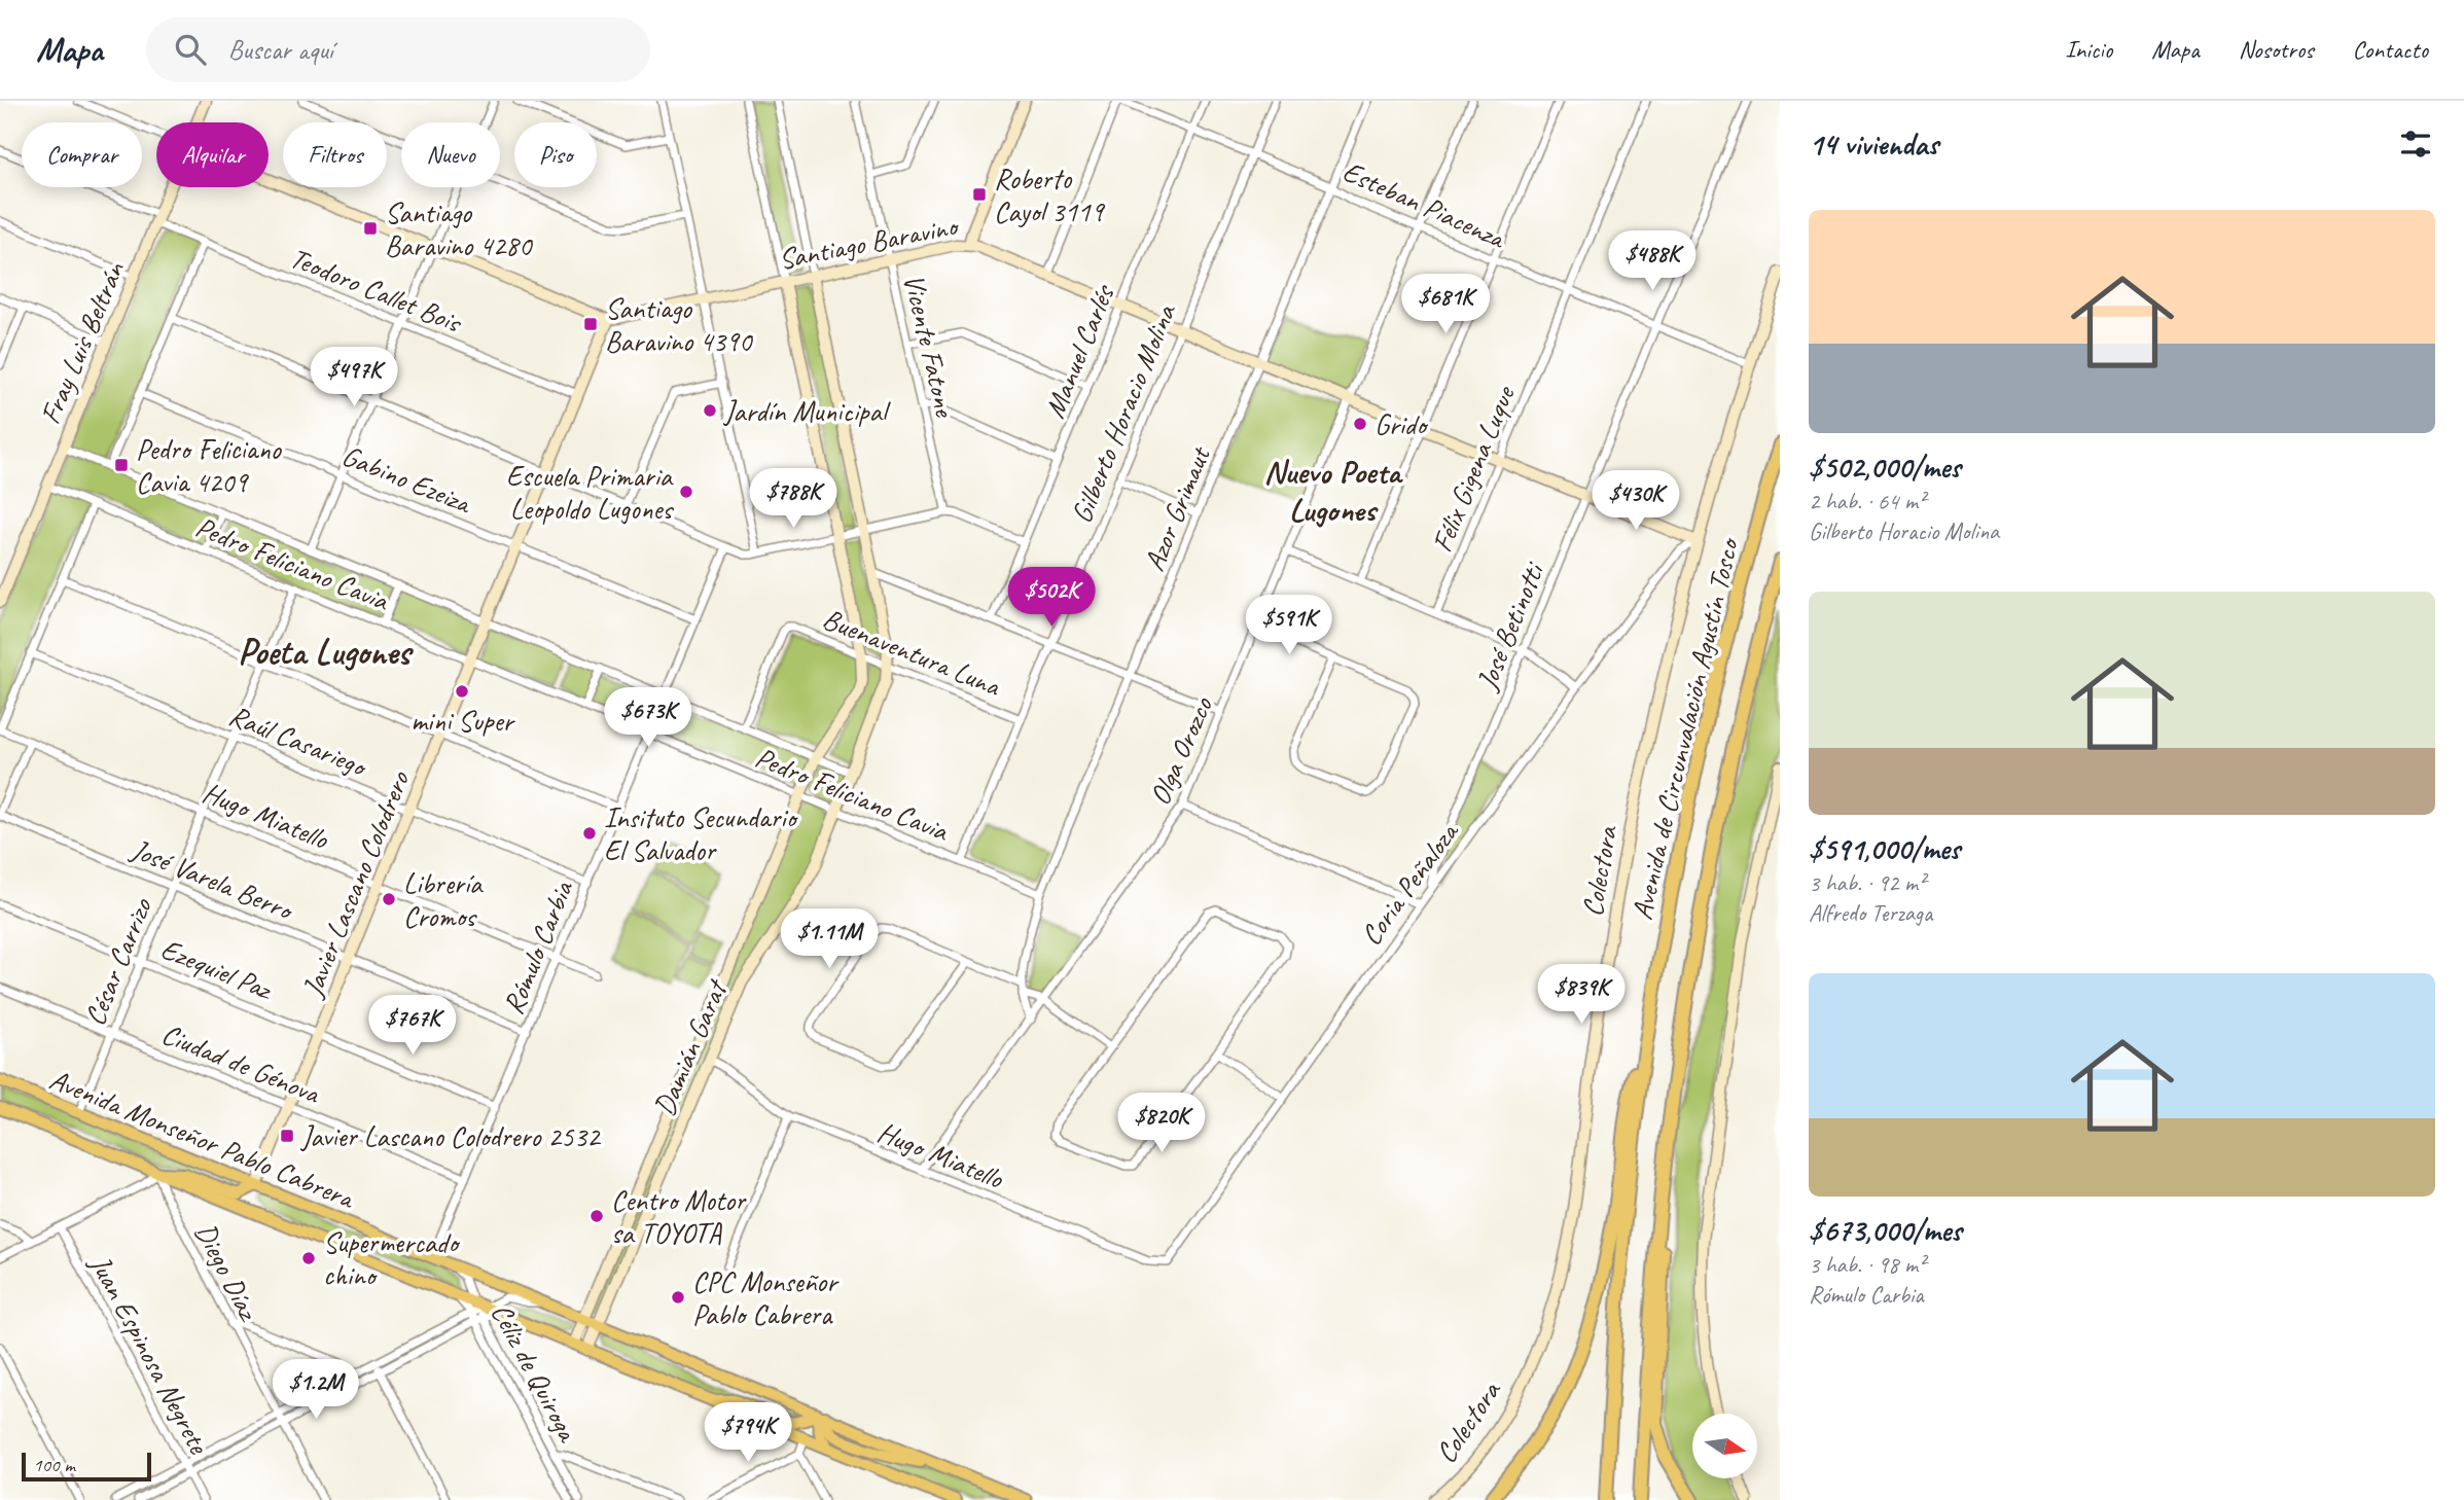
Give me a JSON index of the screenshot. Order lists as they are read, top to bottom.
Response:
{
  "streets": {
    "highway": ["Avenida de Circunvalación Agustín Tosco"],
    "main road": [
      "Santiago Baravino",
      "Fray Luis Beltrán",
      "Colectora",
      "Javier Lascano Colodrero",
      "Damián Garat",
      "Avenida Monseñor Pablo Cabrera"
    ],
    "street": [
      "Esteban Piacenza",
      "Teodoro Callet Bois",
      "Vicente Fatone",
      "Manuel Carlés",
      "Gilberto Horacio Molina",
      "Félix Gigena Luque",
      "Gabino Ezeiza",
      "Azor Grimaut",
      "Pedro Feliciano Cavia",
      "José Betinotti",
      "Buenaventura Luna",
      "Raúl Casariego",
      "Olga Orozco",
      "Hugo Miatello",
      "José Varela Berro",
      "Coria Peñaloza",
      "Rómulo Carbia",
      "César Carrizo",
      "Ezequiel Paz",
      "Ciudad de Génova",
      "Diego Díaz",
      "Juan Espinosa Negrete",
      "Céliz de Quiroga"
    ]
  },
  "crossings": [
    ["Esteban Piacenza", "Manuel Carlés"],
    ["Esteban Piacenza", "Gilberto Horacio Molina"],
    ["Esteban Piacenza", "Félix Gigena Luque"],
    ["Esteban Piacenza", "Azor Grimaut"],
    ["Esteban Piacenza", "José Betinotti"],
    ["Esteban Piacenza", "Olga Orozco"],
    ["Esteban Piacenza", "Colectora"],
    ["Santiago Baravino", "Vicente Fatone"],
    ["Santiago Baravino", "Manuel Carlés"],
    ["Santiago Baravino", "Gilberto Horacio Molina"],
    ["Santiago Baravino", "Félix Gigena Luque"],
    ["Santiago Baravino", "Azor Grimaut"],
    ["Santiago Baravino", "José Betinotti"],
    ["Santiago Baravino", "Olga Orozco"],
    ["Santiago Baravino", "Colectora"],
    ["Santiago Baravino", "Javier Lascano Colodrero"],
    ["Santiago Baravino", "Coria Peñaloza"],
    ["Santiago Baravino", "Damián Garat"],
    ["Teodoro Callet Bois", "Fray Luis Beltrán"],
    ["Teodoro Callet Bois", "Javier Lascano Colodrero"],
    ["Fray Luis Beltrán", "Pedro Feliciano Cavia"],
    ["Gilberto Horacio Molina", "Pedro Feliciano Cavia"],
    ["Gilberto Horacio Molina", "Buenaventura Luna"],
    ["Gabino Ezeiza", "Javier Lascano Colodrero"],
    ["Azor Grimaut", "Pedro Feliciano Cavia"],
    ["Azor Grimaut", "Olga Orozco"],
    ["Pedro Feliciano Cavia", "Buenaventura Luna"],
    ["Pedro Feliciano Cavia", "Javier Lascano Colodrero"],
    ["Pedro Feliciano Cavia", "Rómulo Carbia"],
    ["Pedro Feliciano Cavia", "César Carrizo"],
    ["Pedro Feliciano Cavia", "Damián Garat"],
    ["José Betinotti", "Coria Peñaloza"],
    ["Buenaventura Luna", "Damián Garat"],
    ["Raúl Casariego", "Javier Lascano Colodrero"],
    ["Raúl Casariego", "Rómulo Carbia"],
    ["Raúl Casariego", "César Carrizo"],
    ["Olga Orozco", "Hugo Miatello"],
    ["Hugo Miatello", "Javier Lascano Colodrero"],
    ["Hugo Miatello", "Coria Peñaloza"],
    ["Hugo Miatello", "Rómulo Carbia"],
    ["Hugo Miatello", "César Carrizo"],
    ["Hugo Miatello", "Damián Garat"],
    ["Colectora", "Coria Peñaloza"],
    ["José Varela Berro", "Javier Lascano Colodrero"],
    ["José Varela Berro", "Rómulo Carbia"],
    ["José Varela Berro", "César Carrizo"],
    ["Javier Lascano Colodrero", "Ezequiel Paz"],
    ["Javier Lascano Colodrero", "Ciudad de Génova"],
    ["Javier Lascano Colodrero", "Avenida Monseñor Pablo Cabrera"],
    ["Rómulo Carbia", "Ezequiel Paz"],
    ["Rómulo Carbia", "Ciudad de Génova"],
    ["Rómulo Carbia", "Avenida Monseñor Pablo Cabrera"],
    ["César Carrizo", "Ezequiel Paz"],
    ["César Carrizo", "Ciudad de Génova"],
    ["César Carrizo", "Avenida Monseñor Pablo Cabrera"],
    ["Damián Garat", "Avenida Monseñor Pablo Cabrera"],
    ["Avenida Monseñor Pablo Cabrera", "Diego Díaz"],
    ["Avenida Monseñor Pablo Cabrera", "Céliz de Quiroga"]
  ],
  "districts": ["Nuevo Poeta Lugones", "Poeta Lugones"],
  "places": {
    "transit": [
      "Roberto Cayol 3119",
      "Santiago Baravino 4280",
      "Santiago Baravino 4390",
      "Pedro Feliciano Cavia 4209",
      "Javier Lascano Colodrero 2532"
    ],
    "other": [
      "Jardín Municipal",
      "Grido",
      "Escuela Primaria Leopoldo Lugones",
      "mini Super",
      "Insituto Secundario El Salvador",
      "Librería Cromos",
      "Centro Motor sa TOYOTA",
      "Supermercado chino",
      "CPC Monseñor Pablo Cabrera"
    ]
  },
  "scale_bar": "100 m",
  "north": "right",
  "page": {
    "header": "Mapa",
    "search": "Buscar aquí",
    "nav": [
      "Inicio",
      "Mapa",
      "Nosotros",
      "Contacto"
    ],
    "heading": "14 viviendas",
    "chip": [
      "Comprar",
      "Alquilar",
      "Filtros",
      "Nuevo",
      "Piso"
    ],
    "list": [
      {
        "name": "$502,000/mes",
        "note": "2 hab. · 64 m² · Gilberto Horacio Molina"
      },
      {
        "name": "$591,000/mes",
        "note": "3 hab. · 92 m² · Alfredo Terzaga"
      },
      {
        "name": "$673,000/mes",
        "note": "3 hab. · 98 m² · Rómulo Carbia"
      }
    ],
    "price": [
      "$488K",
      "$681K",
      "$497K",
      "$788K",
      "$430K",
      "$502K",
      "$591K",
      "$673K",
      "$1.11M",
      "$839K",
      "$767K",
      "$820K",
      "$1.2M",
      "$794K"
    ],
    "scale": "100 m"
  }
}
